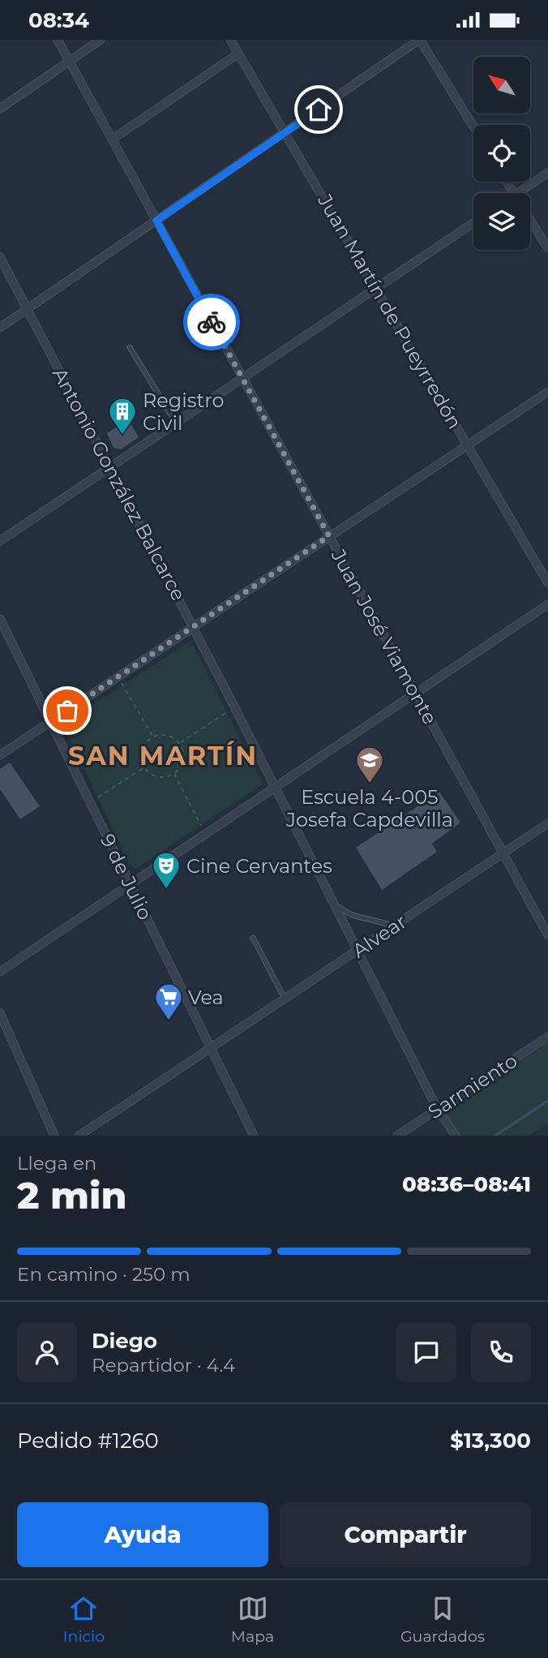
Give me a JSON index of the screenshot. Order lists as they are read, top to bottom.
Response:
{
  "streets": {
    "street": [
      "Juan Martín de Pueyrredón",
      "Antonio González Balcarce",
      "Juan José Viamonte",
      "9 de Julio",
      "Alvear",
      "Sarmiento"
    ]
  },
  "crossings": [
    ["Antonio González Balcarce", "Alvear"],
    ["Antonio González Balcarce", "Sarmiento"],
    ["Juan José Viamonte", "Alvear"],
    ["9 de Julio", "Alvear"]
  ],
  "districts": ["SAN MARTÍN"],
  "places": {
    "building": ["Registro Civil"],
    "school or university": ["Escuela 4-005 Josefa Capdevilla"],
    "theatre": ["Cine Cervantes"],
    "supermarket": ["Vea"]
  },
  "north": "top left",
  "page": {
    "status": "08:34",
    "heading": ["2 min", "Llega en", "08:36–08:41"],
    "panel": [
      "Diego",
      "Repartidor · 4.4",
      "Pedido #1260",
      "$13,300"
    ],
    "bar": "En camino · 250 m",
    "buttons": ["Ayuda", "Compartir"],
    "tabs": ["Inicio", "Mapa", "Guardados"]
  }
}
